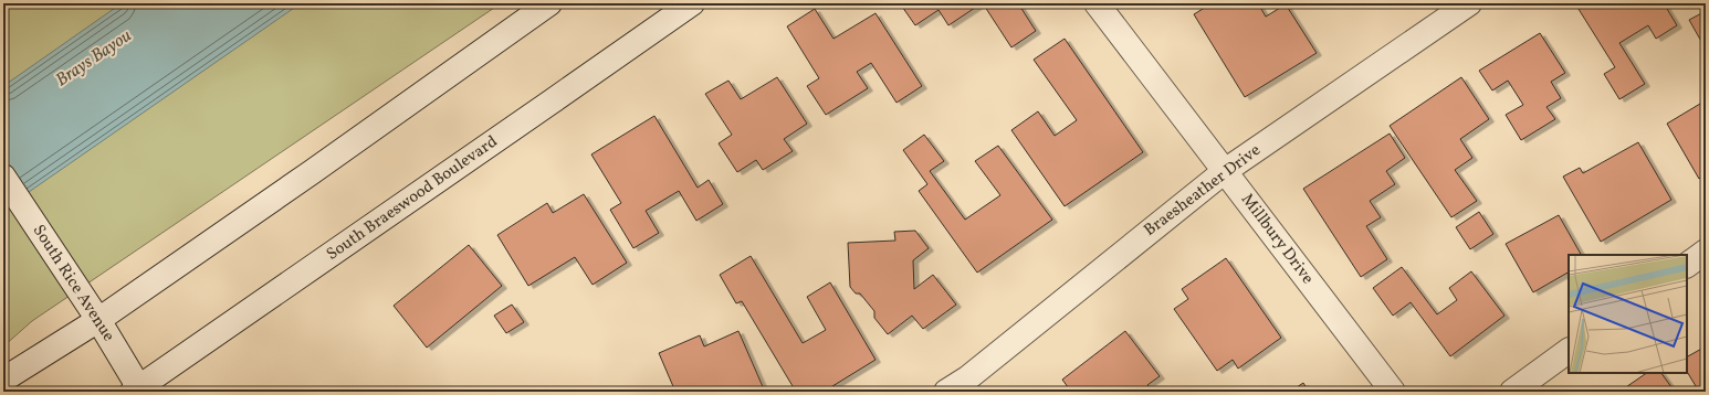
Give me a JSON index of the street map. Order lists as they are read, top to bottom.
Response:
{
  "streets": {
    "main road": [
      "Braesheather Drive",
      "South Braeswood Boulevard",
      "Millbury Drive",
      "South Rice Avenue"
    ]
  },
  "crossings": [
    ["Braesheather Drive", "Millbury Drive"],
    ["South Braeswood Boulevard", "South Rice Avenue"]
  ],
  "water": ["Brays Bayou"]
}
